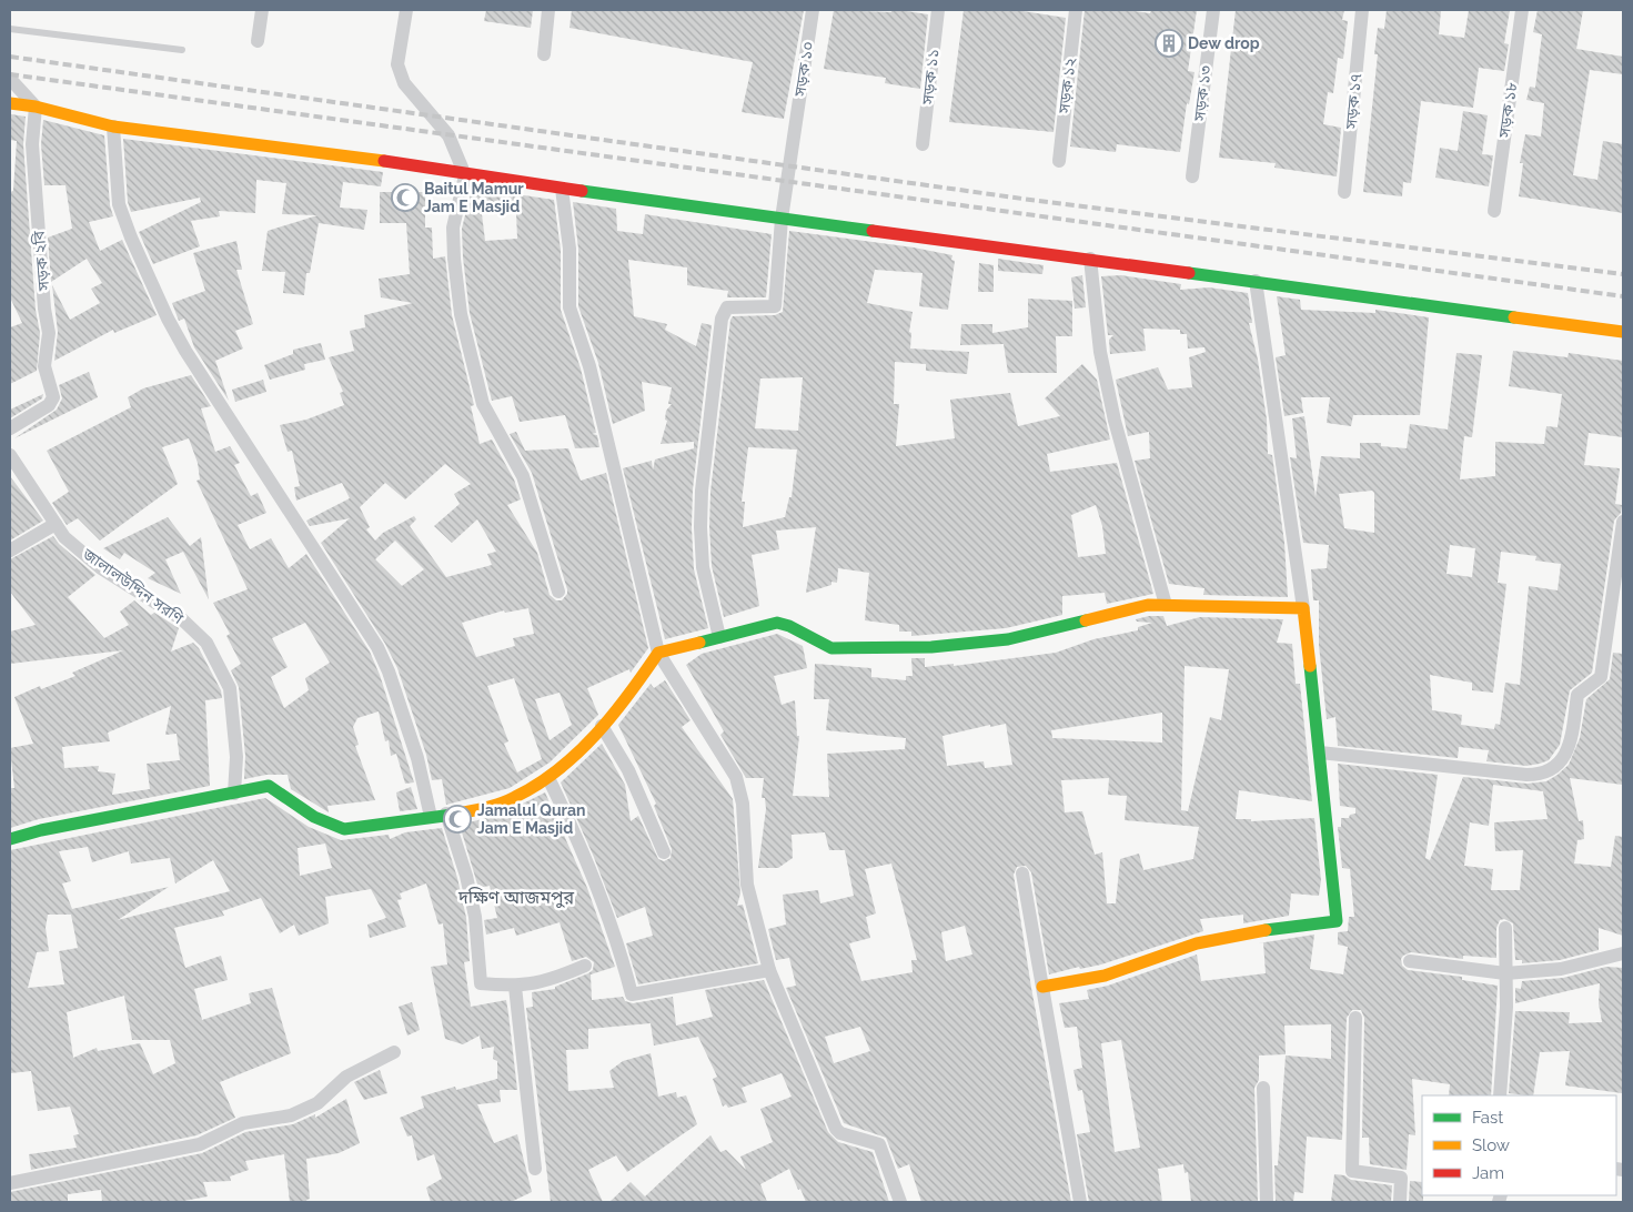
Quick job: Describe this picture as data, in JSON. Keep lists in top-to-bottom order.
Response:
{
  "streets": {
    "street": [
      "সড়ক ১০",
      "সড়ক ১১",
      "সড়ক ১২",
      "সড়ক ১৩",
      "সড়ক ১৭",
      "সড়ক ১৮",
      "সড়ক ২বি",
      "জালালউদ্দিন সরণি"
    ]
  },
  "districts": ["দক্ষিণ আজমপুর"],
  "places": {
    "building": ["Dew drop"],
    "mosque": ["Baitul Mamur Jam E Masjid", "Jamalul Quran Jam E Masjid"]
  },
  "legend": ["Fast", "Slow", "Jam"]
}
